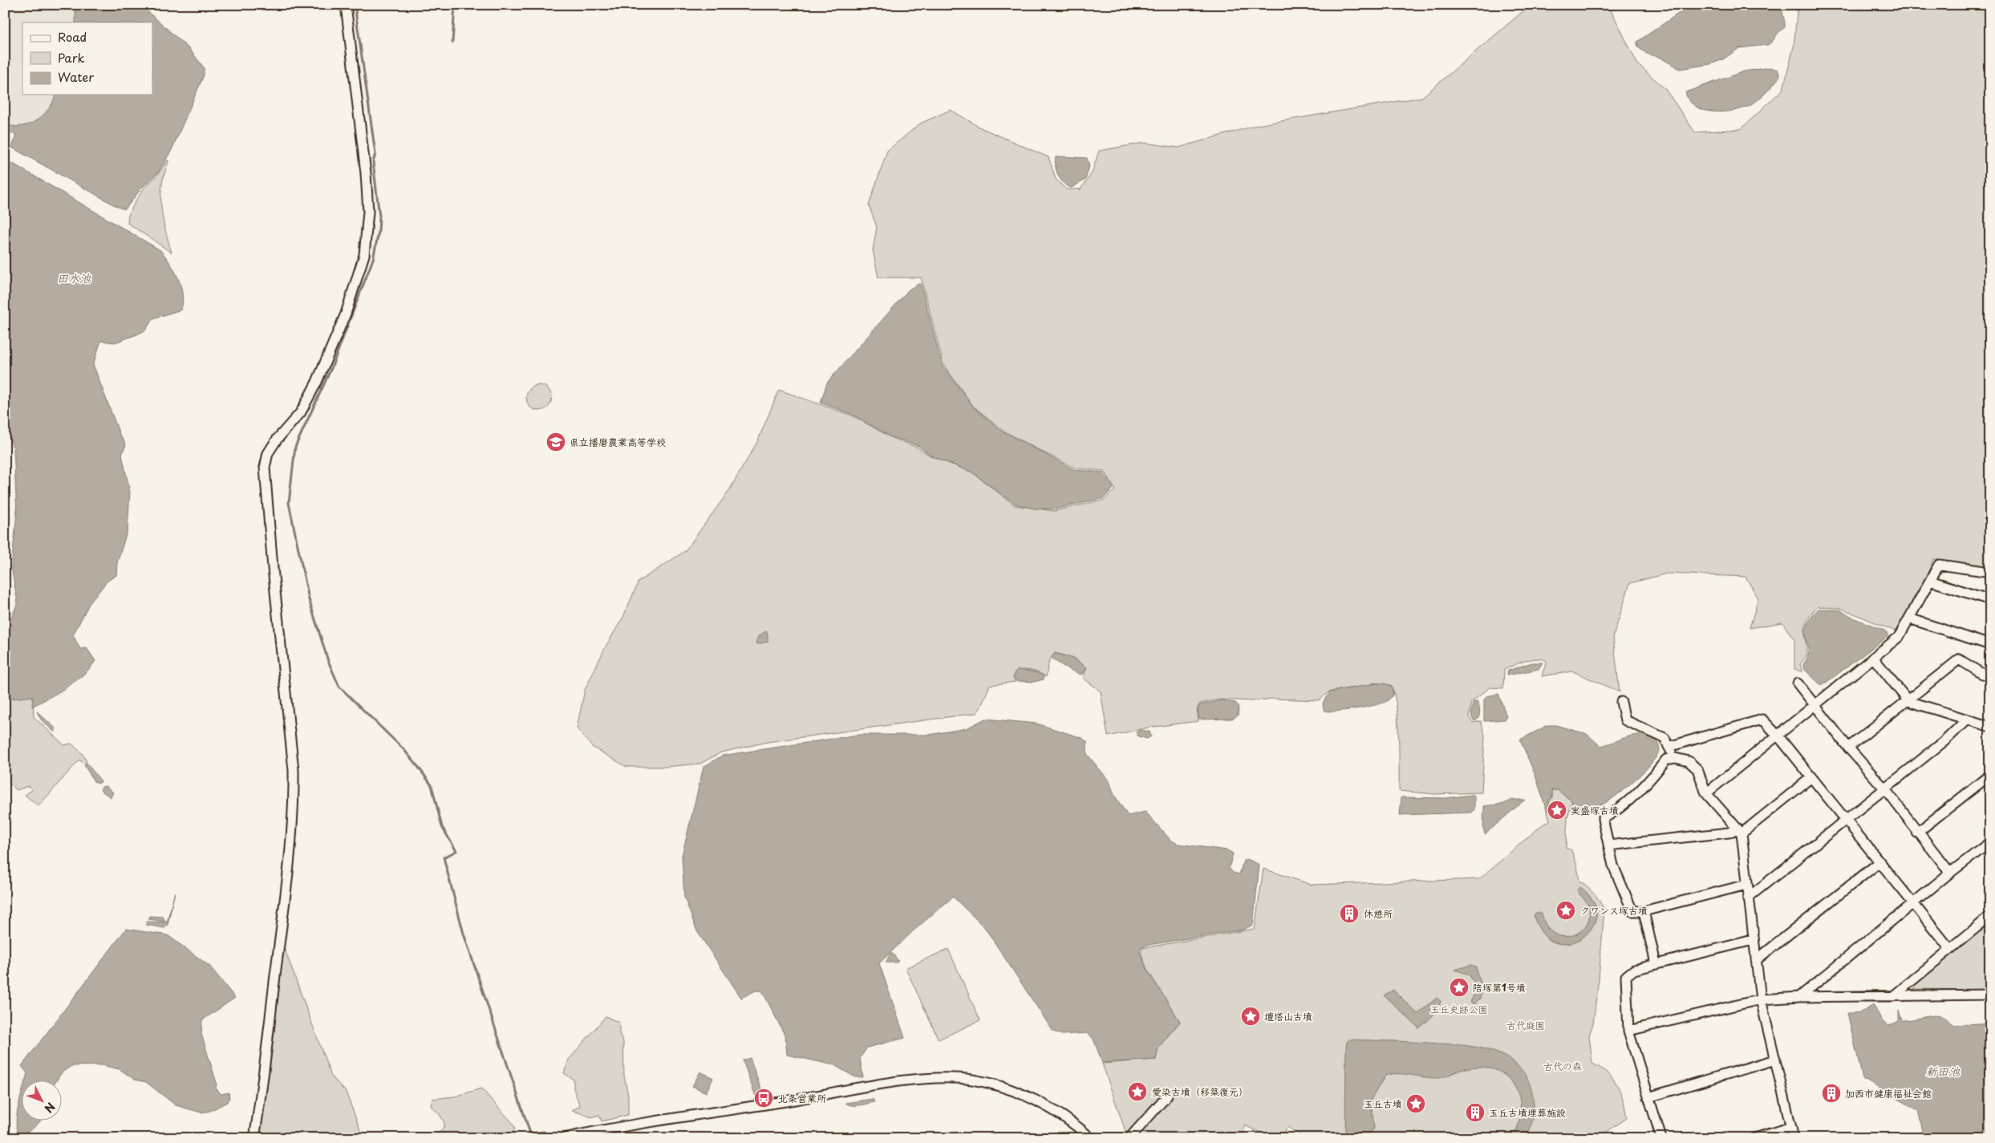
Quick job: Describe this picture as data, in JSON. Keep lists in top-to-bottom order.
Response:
{
  "water": ["田水池", "新田池"],
  "parks": ["玉丘史跡公園", "古代庭園", "古代の森"],
  "places": {
    "school or university": ["県立播磨農業高等学校"],
    "place": [
      "実盛塚古墳",
      "クワンス塚古墳",
      "陪塚第1号墳",
      "壇塔山古墳",
      "愛染古墳（移築復元）",
      "玉丘古墳"
    ],
    "building": ["休憩所", "加西市健康福祉会館", "玉丘古墳埋葬施設"],
    "bus stop": ["北条営業所"]
  },
  "legend": ["Road", "Park", "Water"],
  "north": "bottom right"
}
